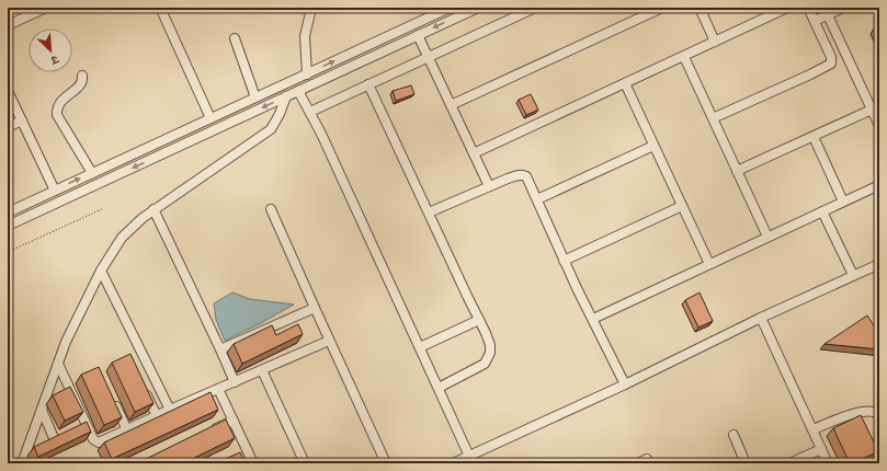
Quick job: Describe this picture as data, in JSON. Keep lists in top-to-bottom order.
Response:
{
  "north": "bottom right"
}
